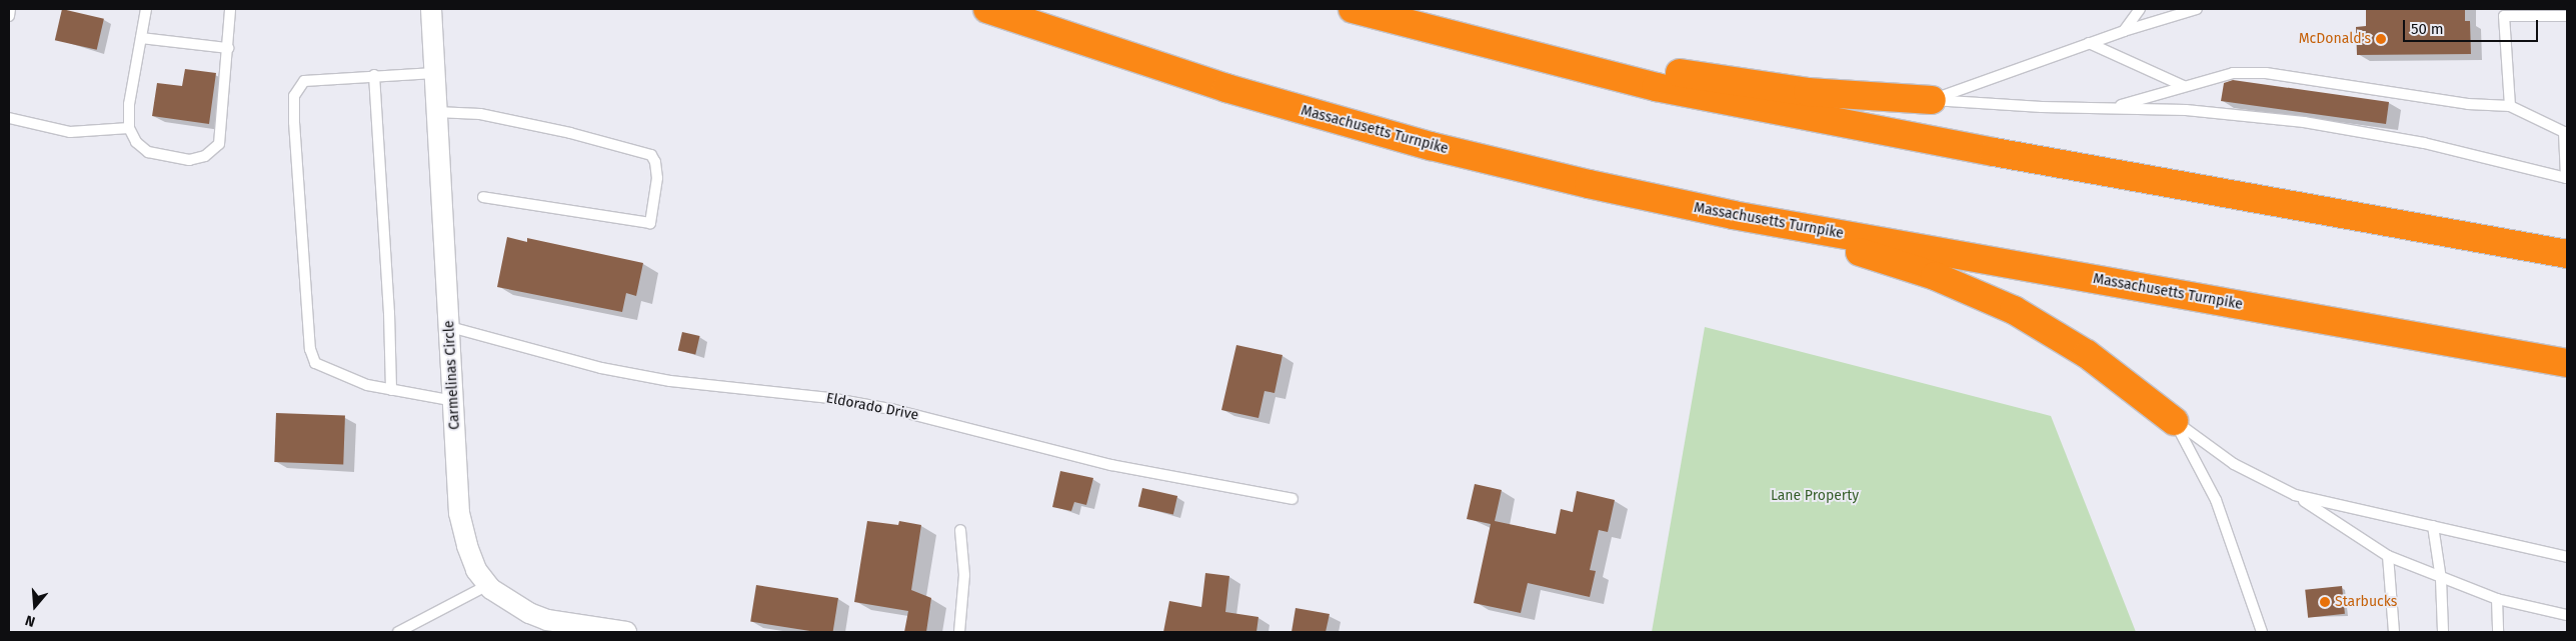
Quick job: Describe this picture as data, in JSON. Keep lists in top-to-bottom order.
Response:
{
  "streets": {
    "highway": ["Massachusetts Turnpike"],
    "street": ["Carmelinas Circle"],
    "lane": ["Eldorado Drive"]
  },
  "crossings": [
    ["Carmelinas Circle", "Eldorado Drive"]
  ],
  "parks": ["Lane Property"],
  "places": ["McDonald's", "Starbucks"],
  "scale_bar": "50 m",
  "north": "bottom"
}
